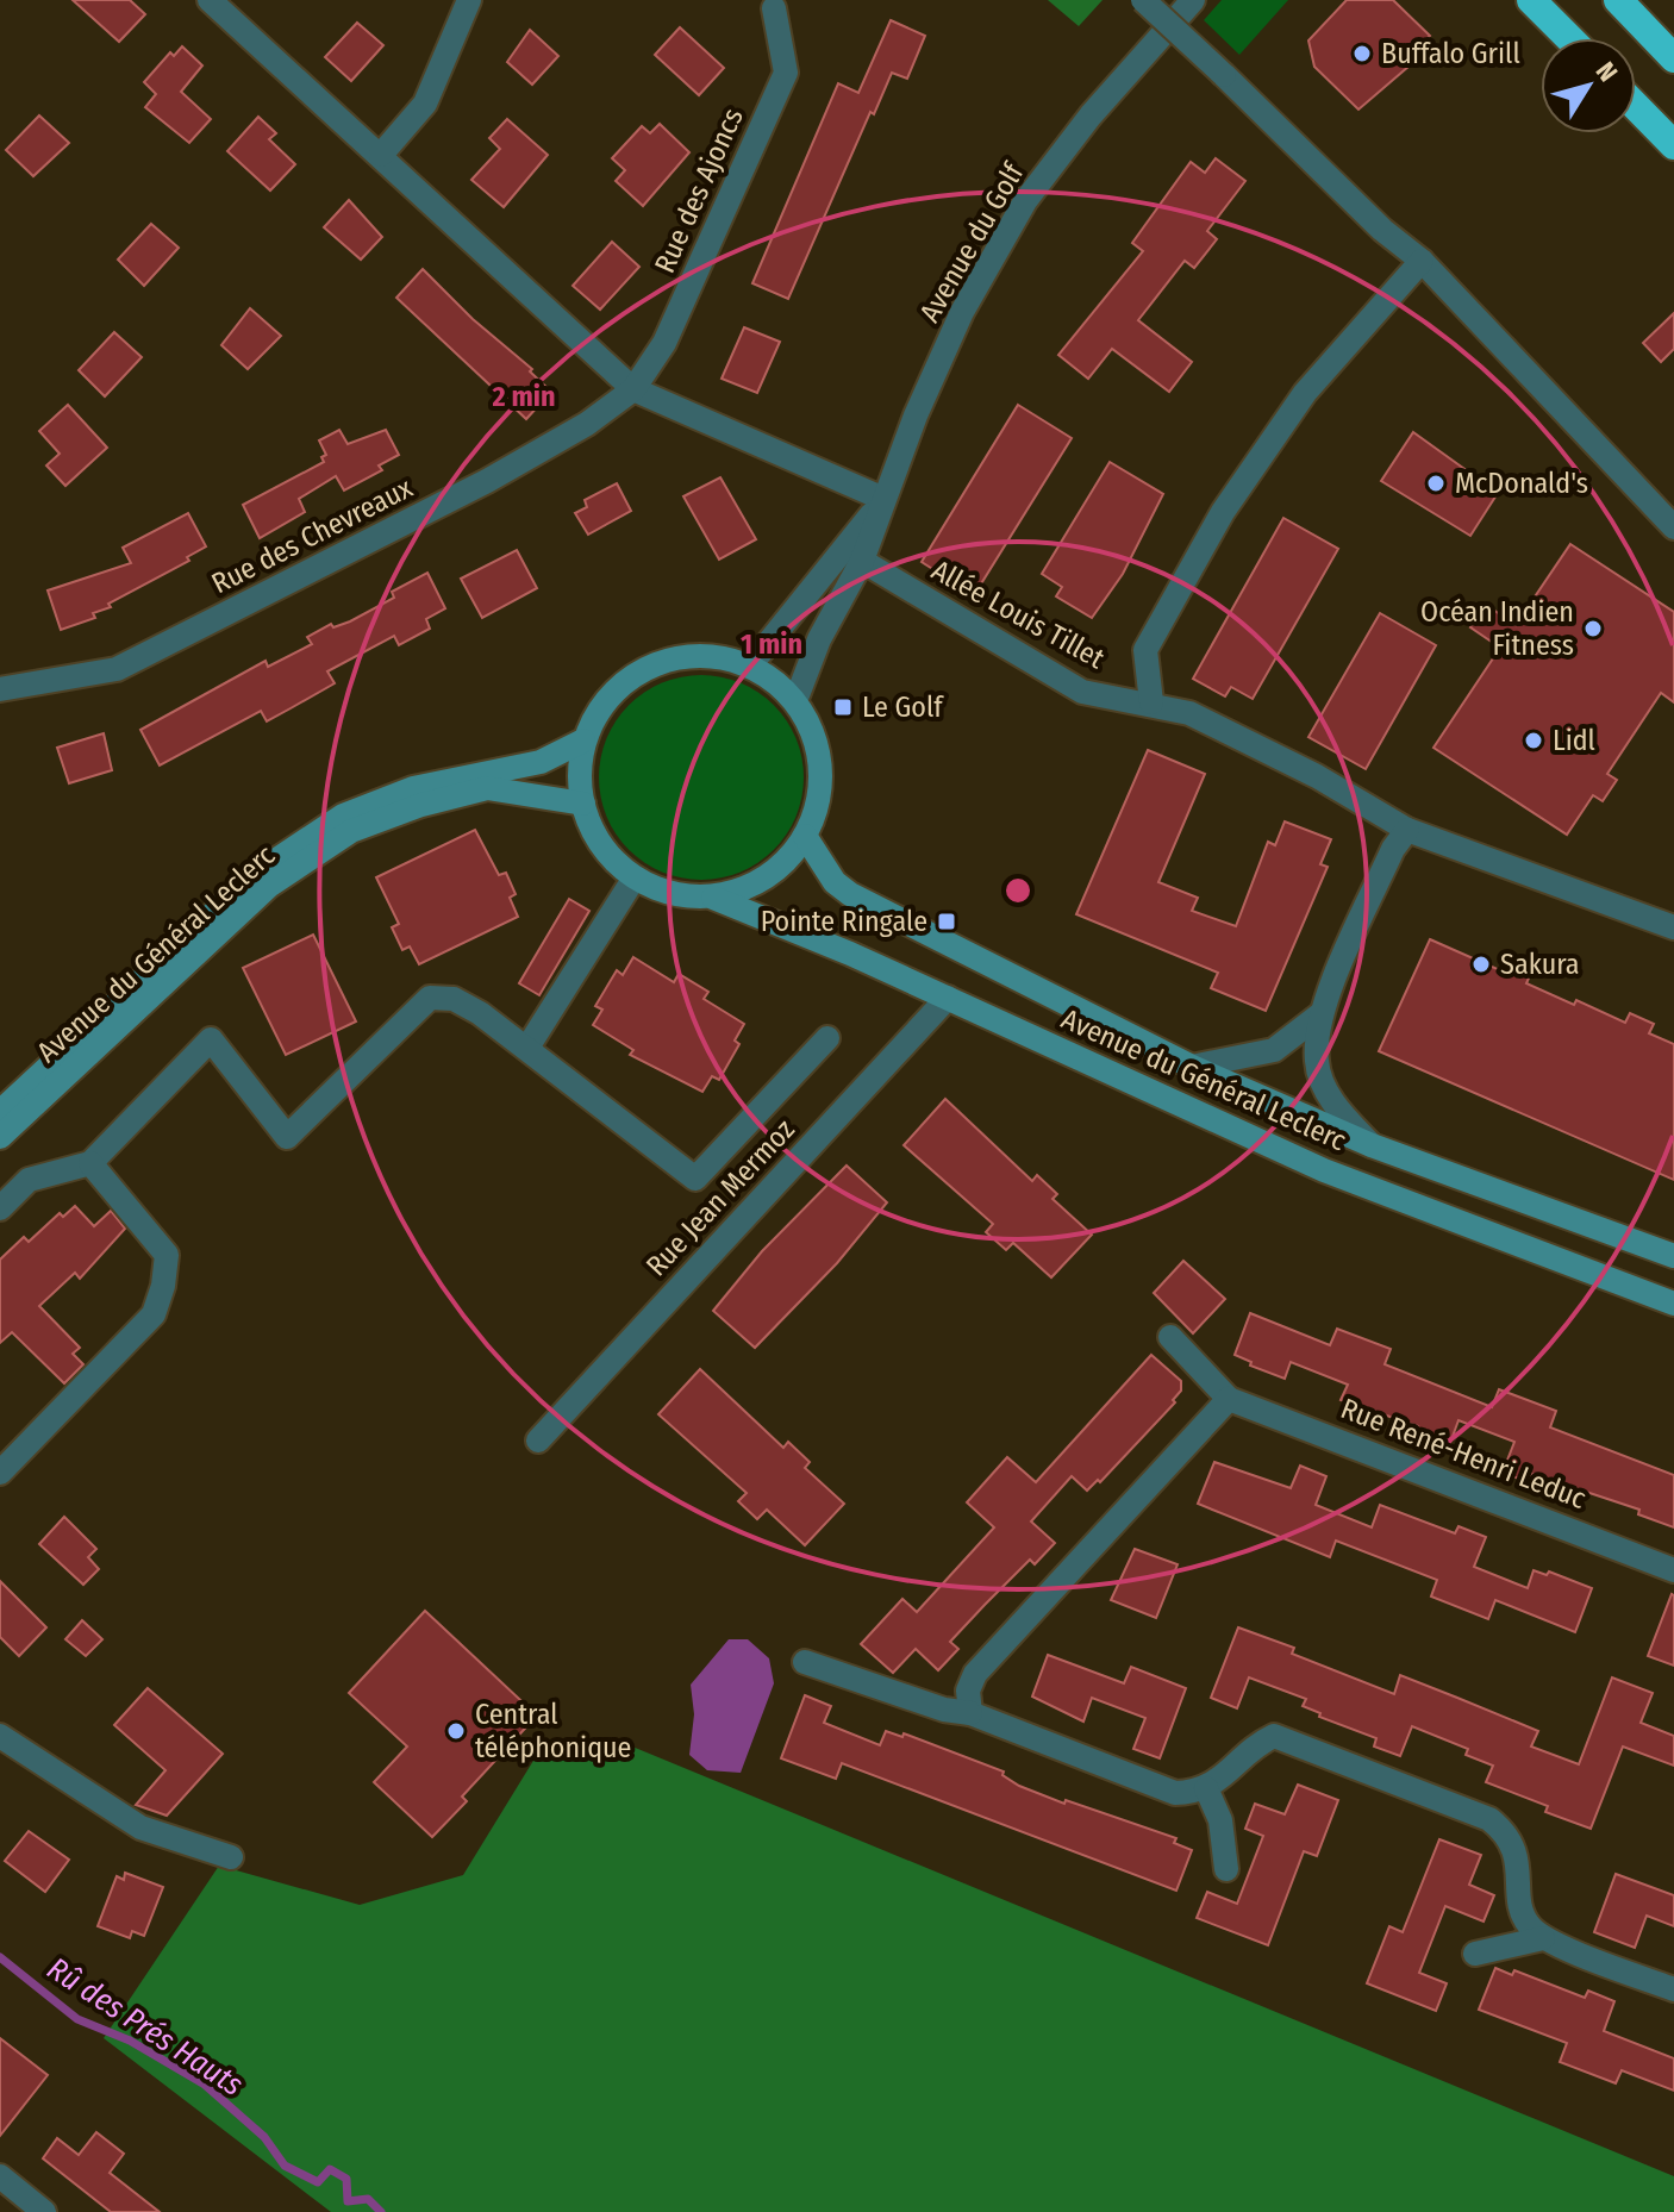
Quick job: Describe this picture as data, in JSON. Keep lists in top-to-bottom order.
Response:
{
  "streets": {
    "main road": ["Avenue du Général Leclerc"],
    "street": [
      "Rue des Ajoncs",
      "Avenue du Golf",
      "Rue des Chevreaux",
      "Allée Louis Tillet",
      "Rue Jean Mermoz",
      "Rue René-Henri Leduc"
    ]
  },
  "crossings": [
    ["Rue des Ajoncs", "Rue des Chevreaux"],
    ["Avenue du Général Leclerc", "Rue Jean Mermoz"]
  ],
  "water": ["Rû des Prés Hauts"],
  "places": {
    "other": [
      "Buffalo Grill",
      "McDonald's",
      "Océan Indien Fitness",
      "Lidl",
      "Sakura",
      "Central téléphonique"
    ],
    "transit": ["Le Golf", "Pointe Ringale"]
  },
  "north": "top right",
  "rings": ["2 min", "1 min"]
}
